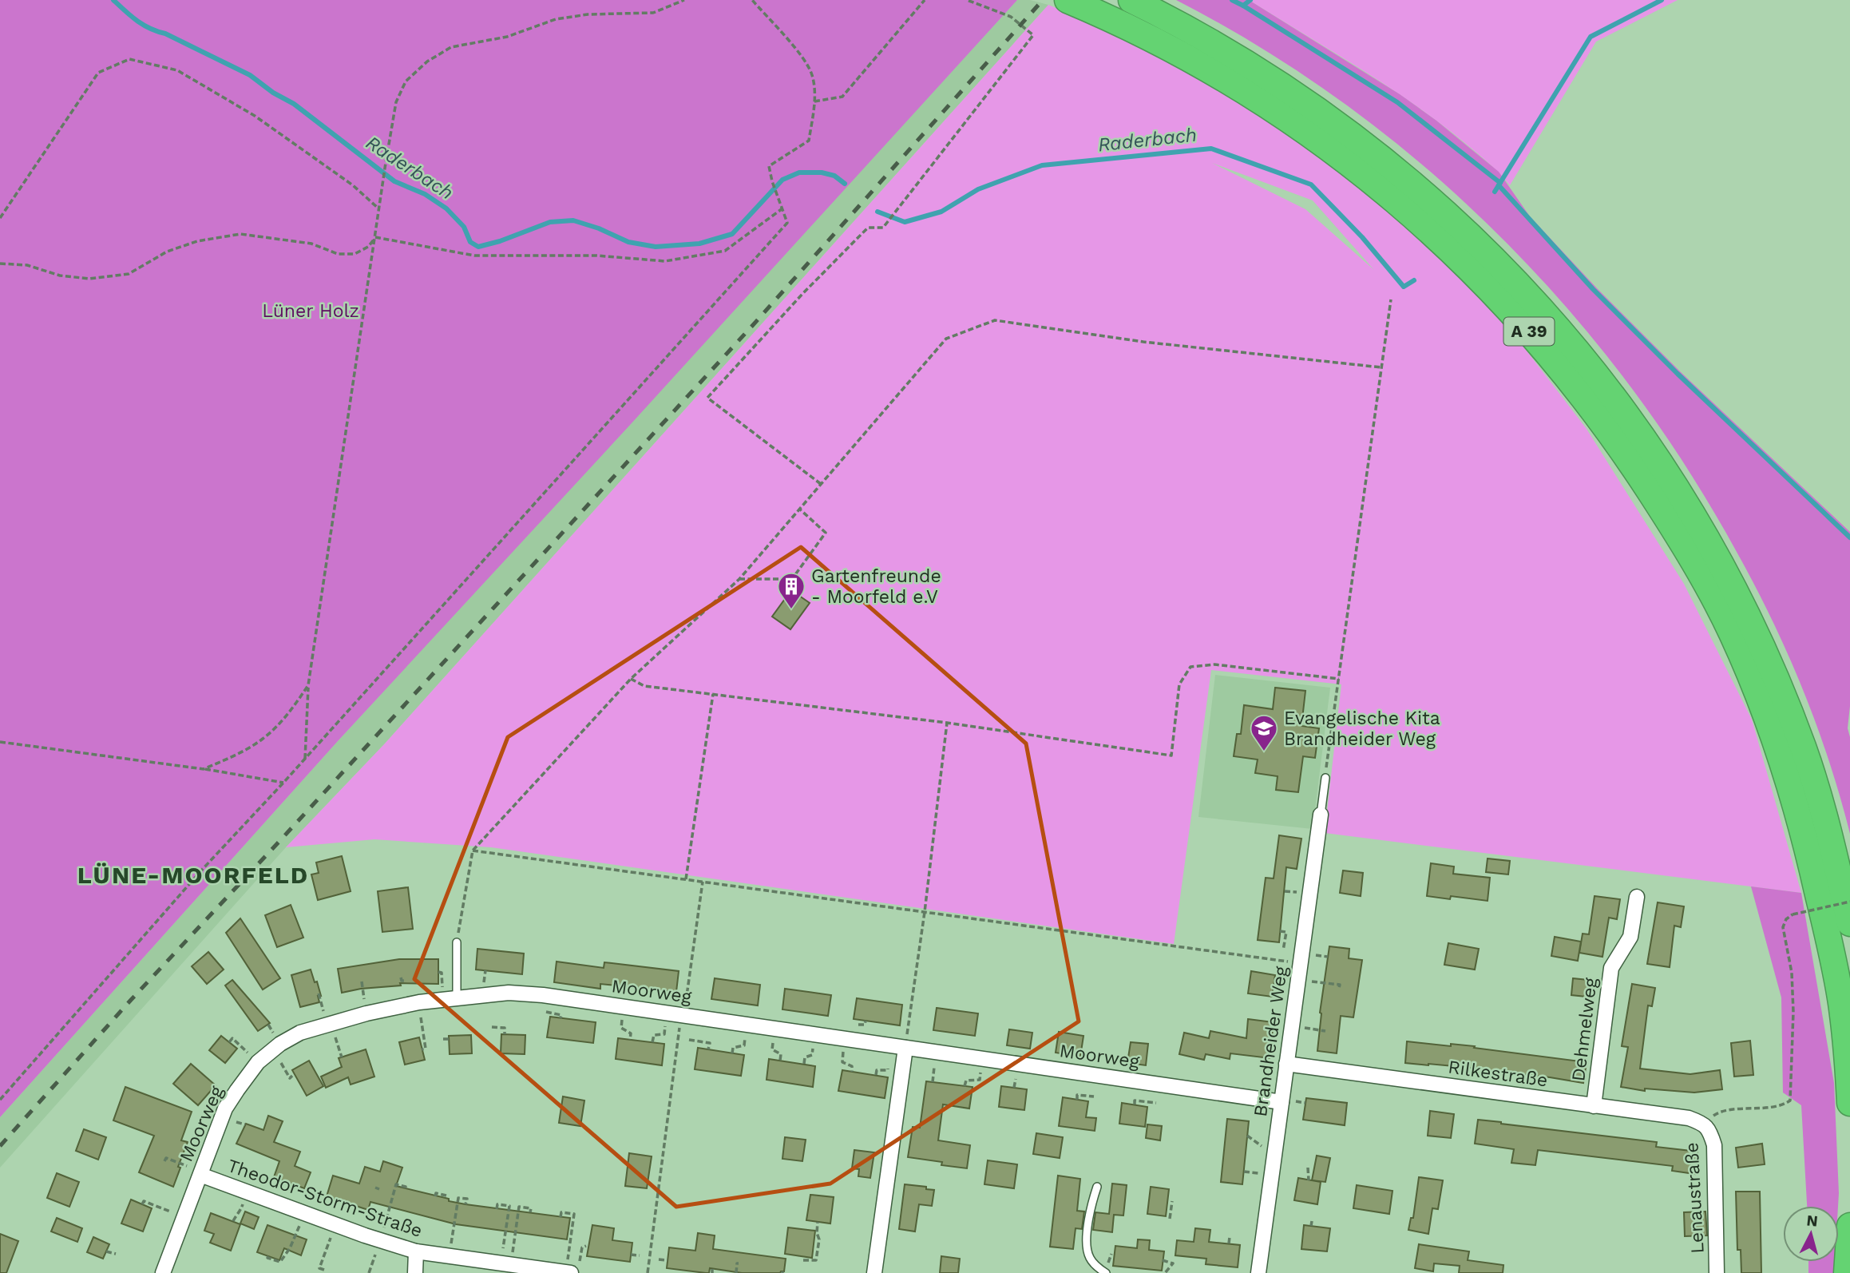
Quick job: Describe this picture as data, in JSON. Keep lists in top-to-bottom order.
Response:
{
  "streets": {
    "highway": ["A 39"],
    "street": [
      "Moorweg",
      "Dehmelweg",
      "Brandheider Weg",
      "Rilkestraße",
      "Theodor-Storm-Straße",
      "Lenaustraße"
    ]
  },
  "crossings": [
    ["Moorweg", "Brandheider Weg"],
    ["Moorweg", "Theodor-Storm-Straße"],
    ["Dehmelweg", "Rilkestraße"],
    ["Brandheider Weg", "Rilkestraße"],
    ["Rilkestraße", "Lenaustraße"]
  ],
  "districts": ["LÜNE-MOORFELD"],
  "water": ["Raderbach"],
  "parks": ["Lüner Holz"],
  "places": {
    "building": ["Gartenfreunde - Moorfeld e.V"],
    "school or university": ["Evangelische Kita Brandheider Weg"]
  },
  "north": "top"
}
